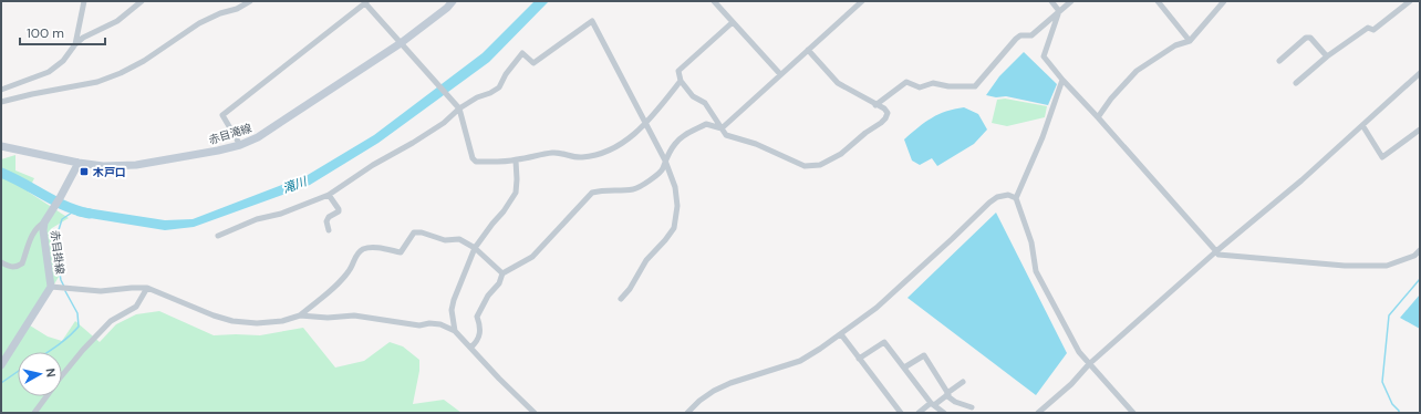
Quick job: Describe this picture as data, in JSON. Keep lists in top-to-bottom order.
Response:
{
  "streets": {
    "main road": ["赤目滝線", "赤目掛線"]
  },
  "crossings": [
    ["赤目滝線", "赤目掛線"]
  ],
  "water": ["滝川"],
  "places": {
    "transit": ["木戸口"]
  },
  "scale_bar": "100 m",
  "north": "right"
}
